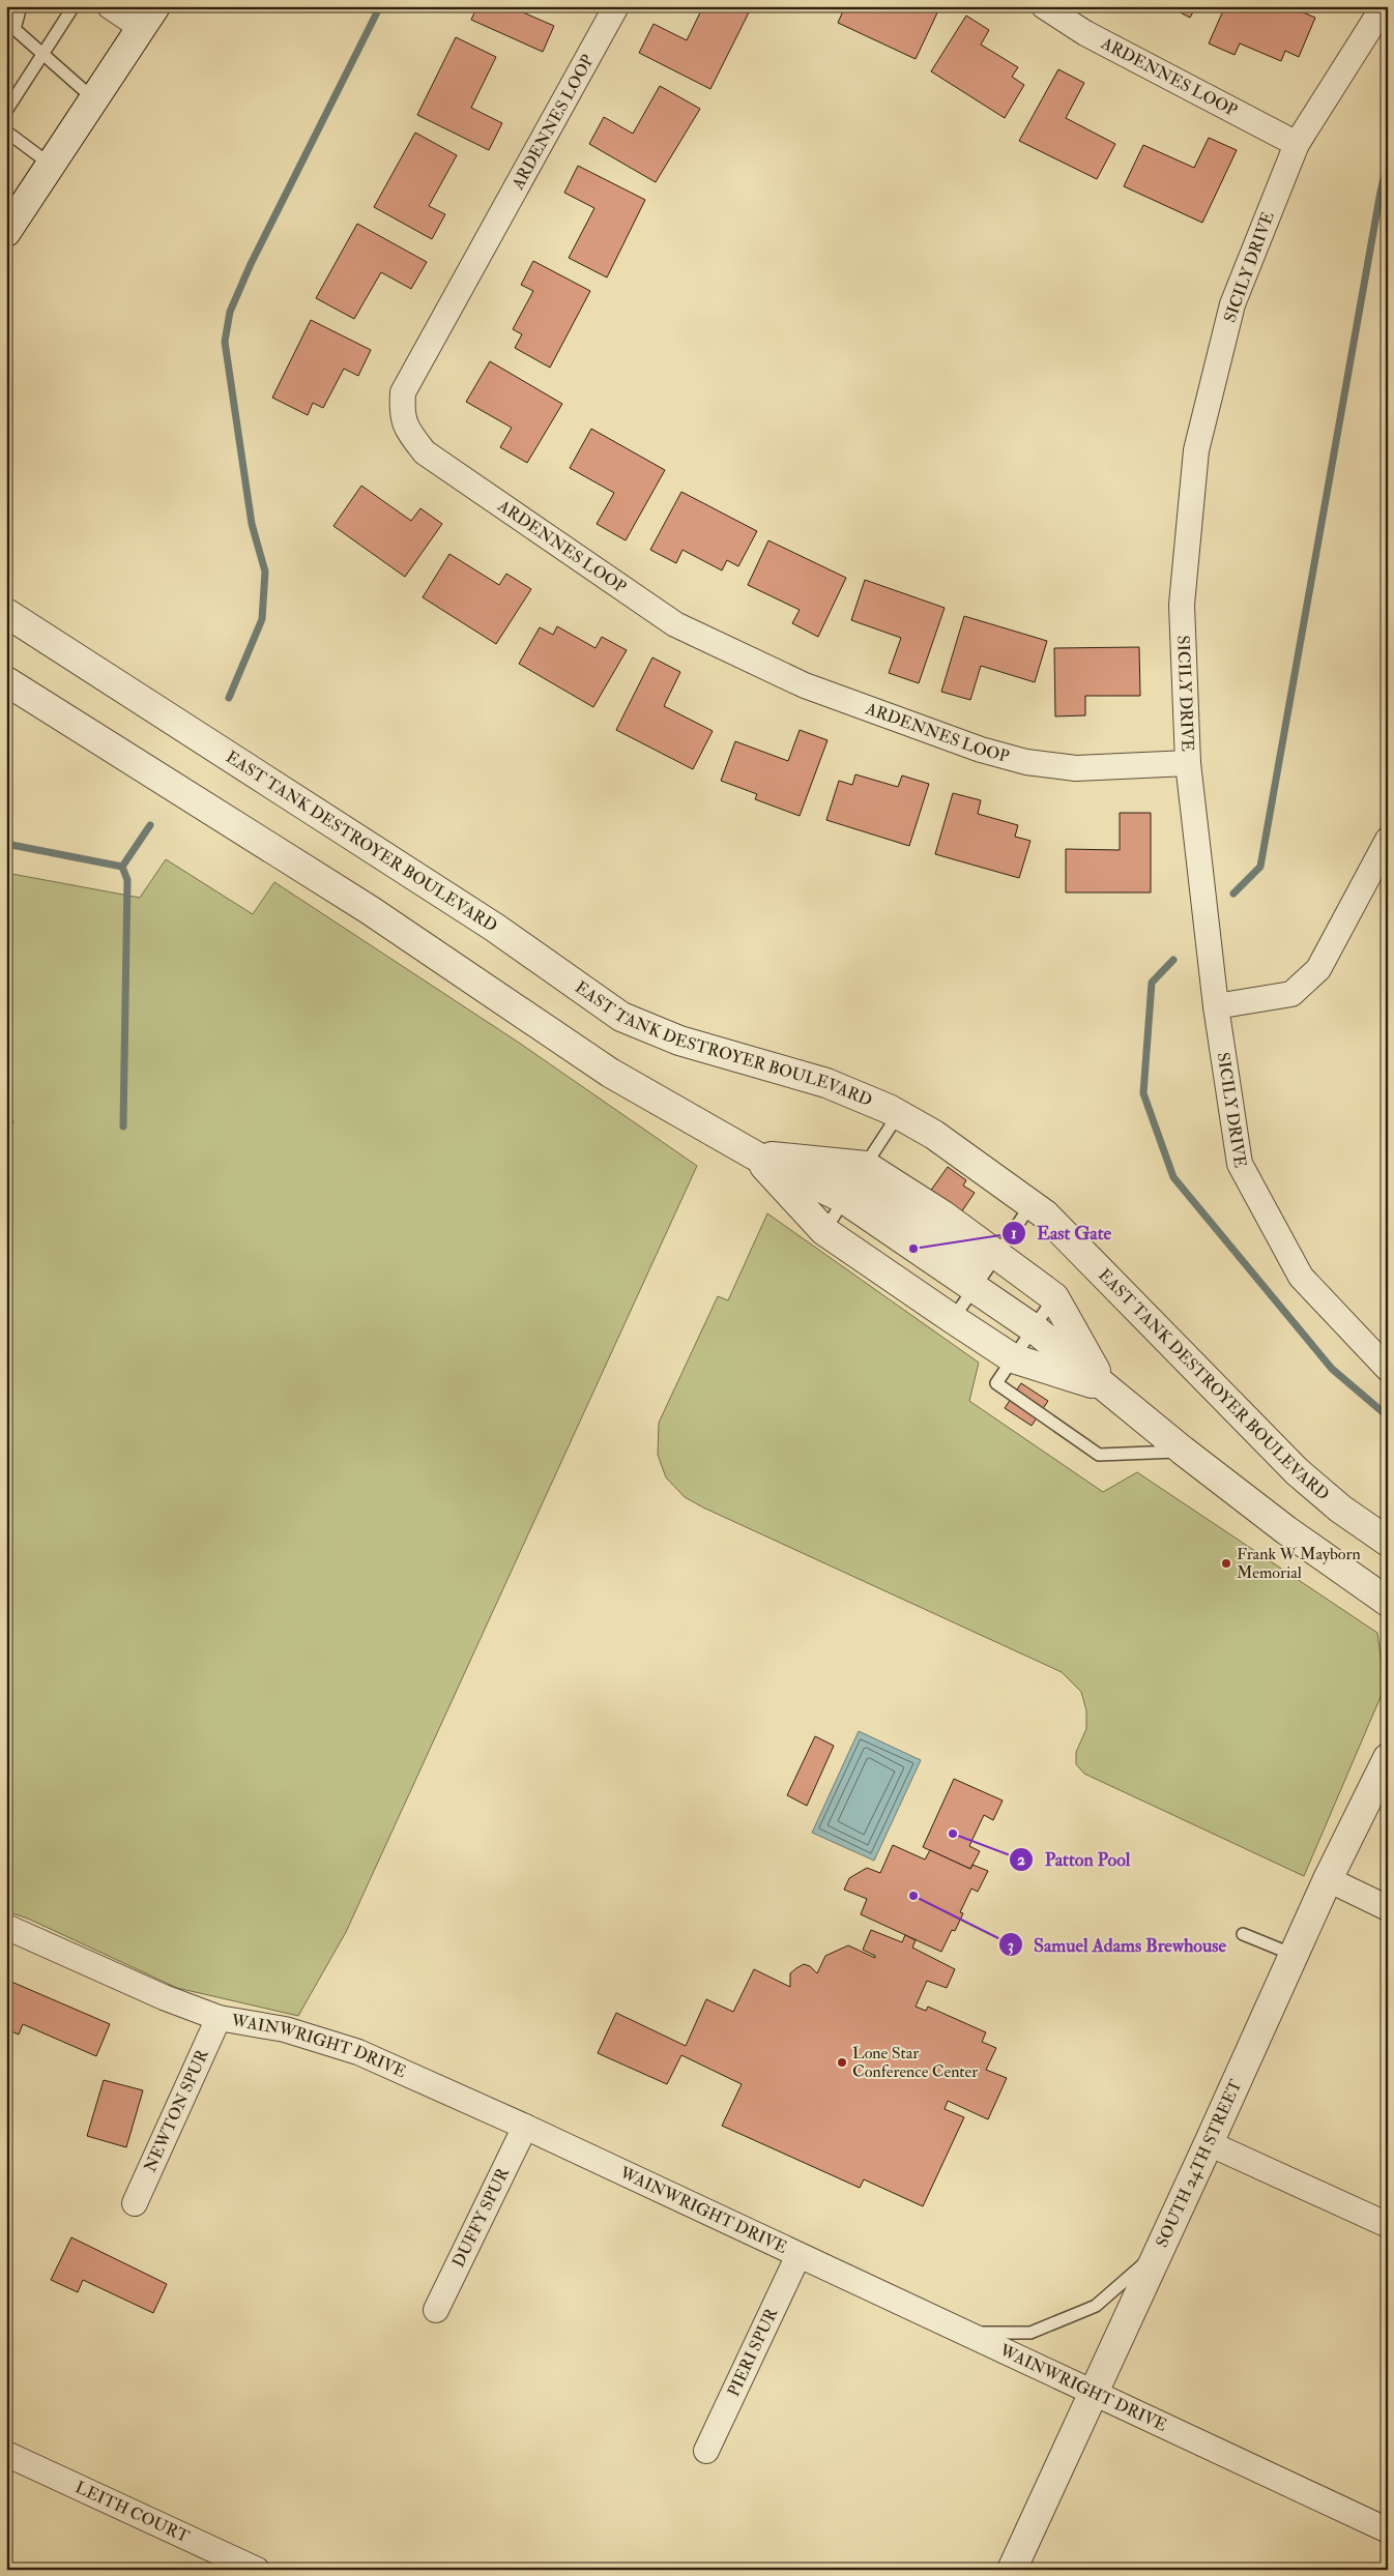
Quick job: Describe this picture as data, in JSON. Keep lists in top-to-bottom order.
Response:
{
  "streets": {
    "street": [
      "ARDENNES LOOP",
      "SICILY DRIVE",
      "EAST TANK DESTROYER BOULEVARD",
      "WAINWRIGHT DRIVE",
      "NEWTON SPUR",
      "SOUTH 24TH STREET",
      "DUFFY SPUR",
      "PIERI SPUR",
      "LEITH COURT"
    ]
  },
  "crossings": [
    ["ARDENNES LOOP", "SICILY DRIVE"],
    ["WAINWRIGHT DRIVE", "NEWTON SPUR"],
    ["WAINWRIGHT DRIVE", "SOUTH 24TH STREET"],
    ["WAINWRIGHT DRIVE", "DUFFY SPUR"],
    ["WAINWRIGHT DRIVE", "PIERI SPUR"]
  ],
  "places": [
    "East Gate",
    "Frank W Mayborn Memorial",
    "Patton Pool",
    "Samuel Adams Brewhouse",
    "Lone Star Conference Center"
  ]
}
